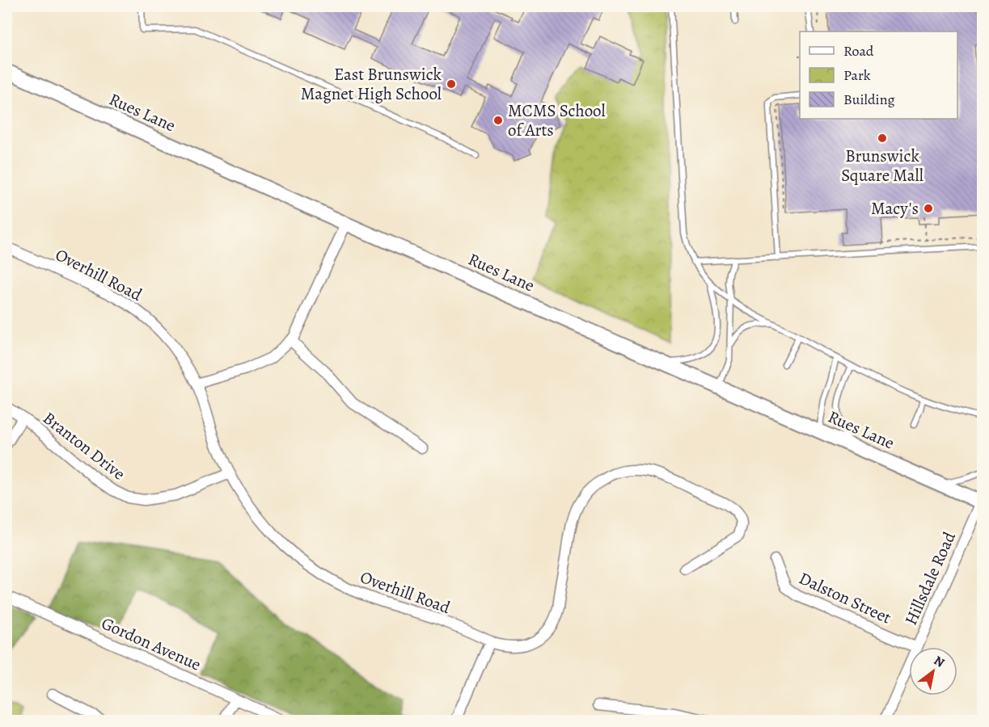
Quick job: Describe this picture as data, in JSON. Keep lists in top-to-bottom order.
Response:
{
  "streets": {
    "main road": ["Rues Lane"],
    "street": [
      "Overhill Road",
      "Branton Drive",
      "Hillsdale Road",
      "Dalston Street",
      "Gordon Avenue"
    ]
  },
  "crossings": [
    ["Rues Lane", "Hillsdale Road"],
    ["Overhill Road", "Branton Drive"]
  ],
  "places": [
    "East Brunswick Magnet High School",
    "MCMS School of Arts",
    "Brunswick Square Mall",
    "Macy's"
  ],
  "legend": ["Road", "Park", "Building"],
  "north": "top right"
}
